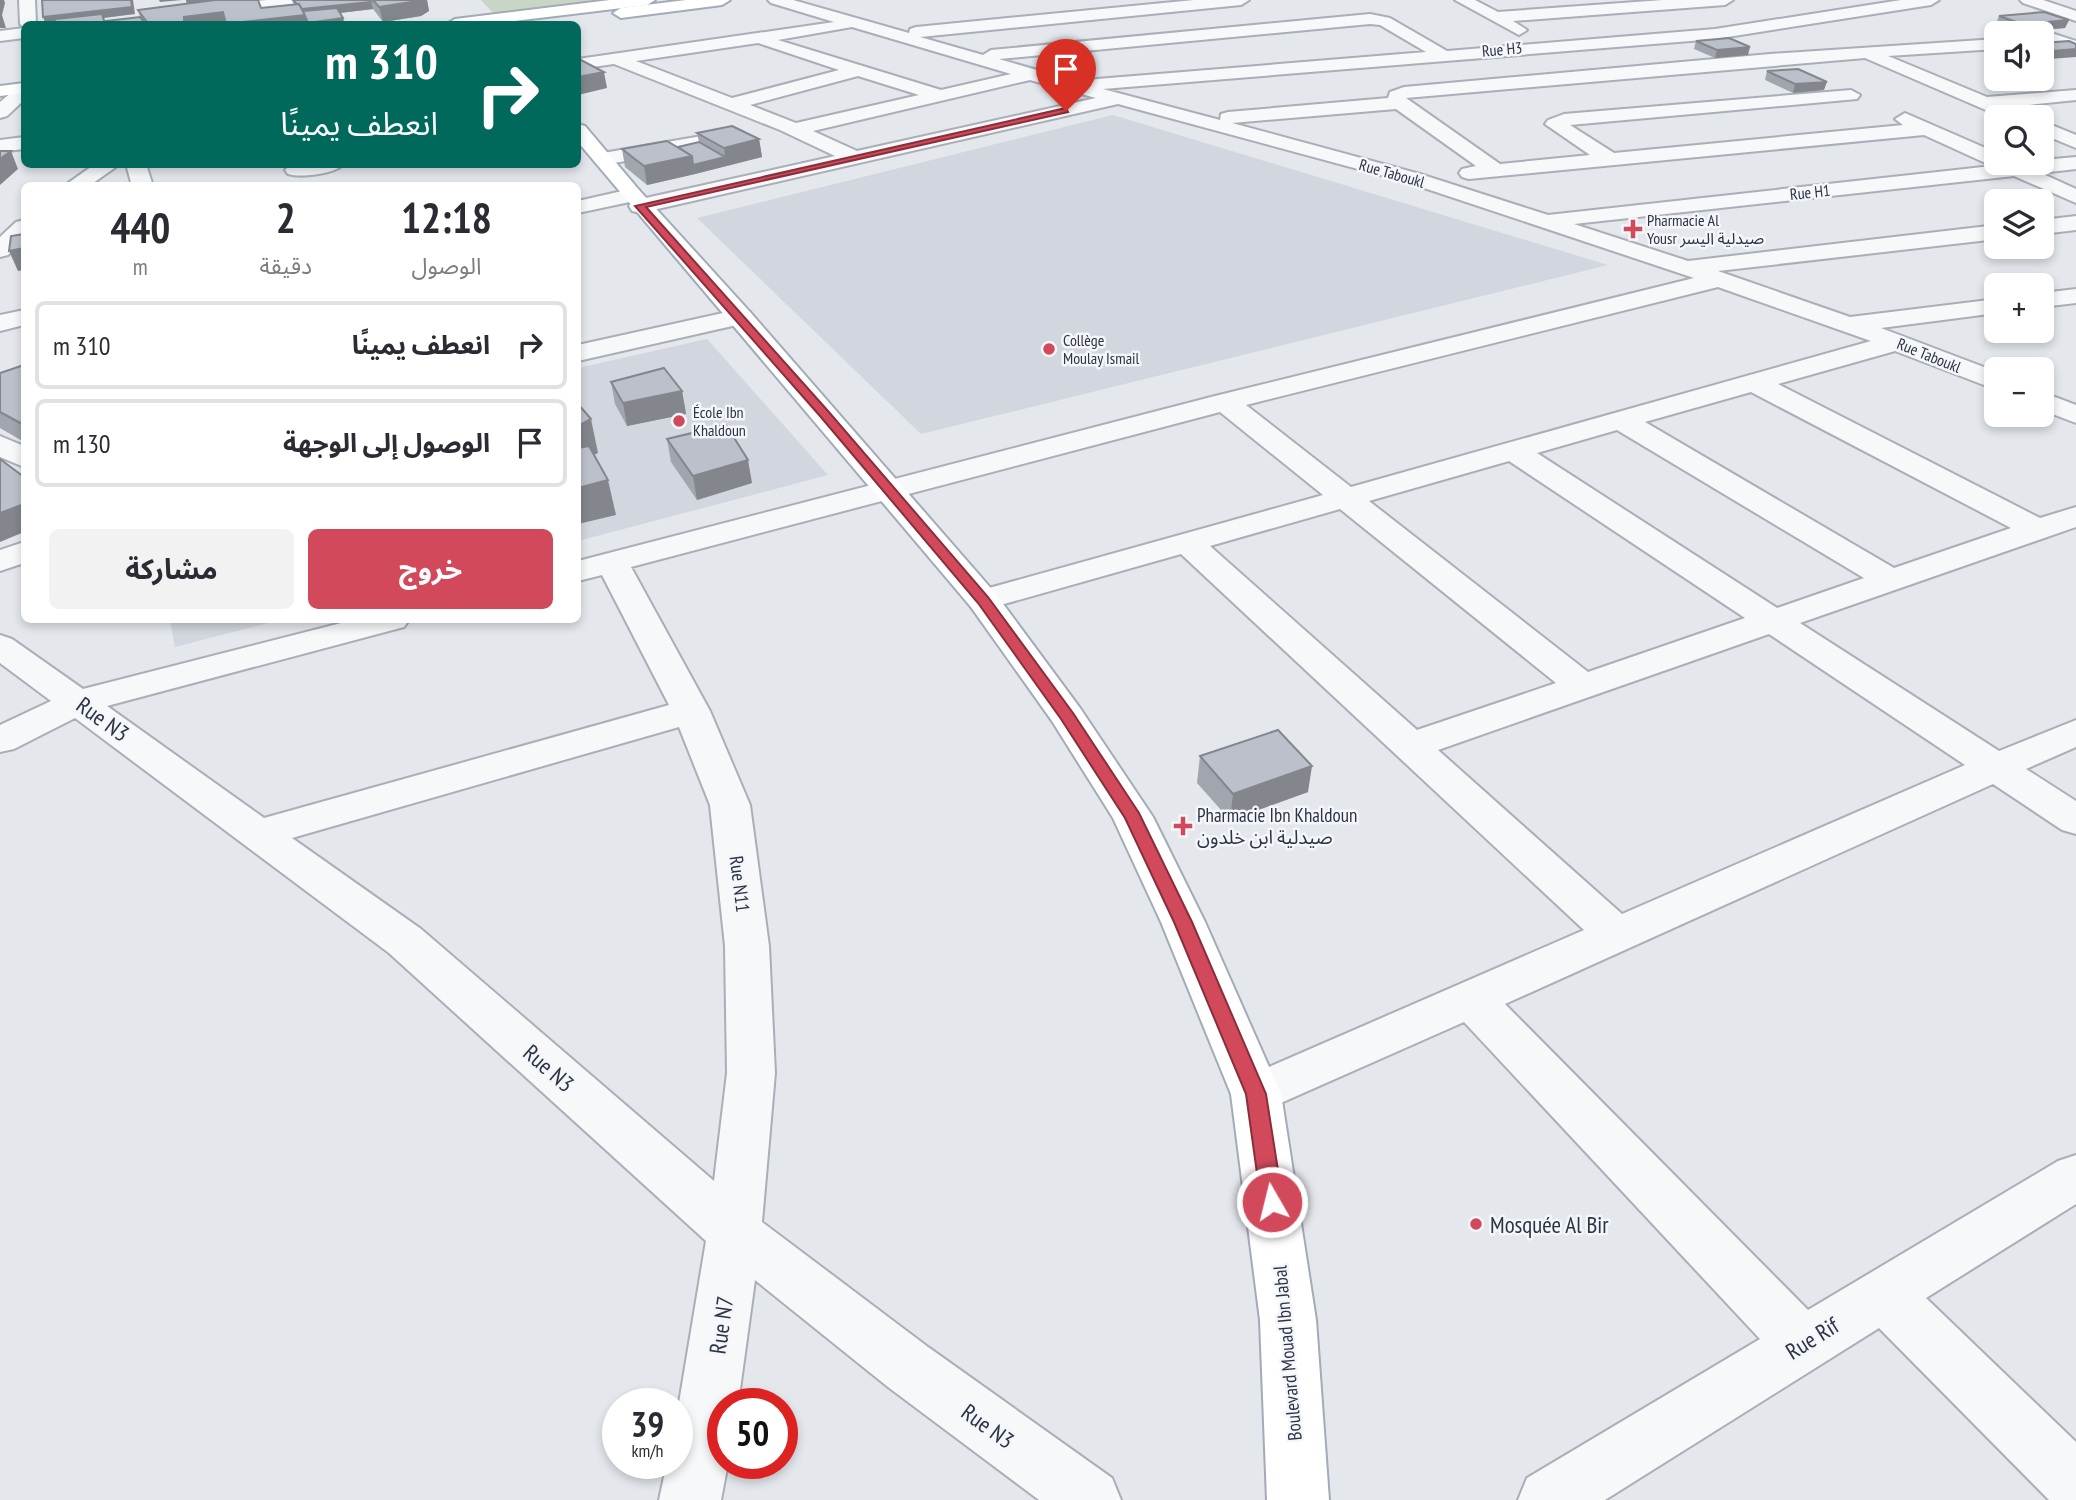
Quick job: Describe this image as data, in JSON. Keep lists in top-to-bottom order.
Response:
{
  "streets": {
    "main road": ["Boulevard Mouad Ibn Jabal"],
    "street": [
      "Rue H3",
      "Rue Taboukl",
      "Rue H1",
      "Rue N3",
      "Rue N11",
      "Rue N7",
      "Rue Rif"
    ]
  },
  "crossings": [
    ["Rue H3", "Rue Taboukl"],
    ["Rue Taboukl", "Rue H1"],
    ["Rue N3", "Rue N11"],
    ["Rue N3", "Rue N7"],
    ["Rue N11", "Rue N7"]
  ],
  "places": {
    "health": ["Pharmacie Al Yousr صيدلية اليسر", "Pharmacie Ibn Khaldoun صيدلية ابن خلدون"],
    "other": ["Collège Moulay Ismail", "École Ibn Khaldoun", "Mosquée Al Bir"]
  },
  "page": {
    "map_buttons": ["+", "−"],
    "turn": ["310 m", "انعطف يمينًا"],
    "eta": [
      "12:18",
      "الوصول",
      "2",
      "دقيقة",
      "440",
      "m"
    ],
    "list": [
      {
        "name": "انعطف يمينًا",
        "value": "310 m"
      },
      {
        "name": "الوصول إلى الوجهة",
        "value": "130 m"
      }
    ],
    "buttons": ["خروج", "مشاركة"],
    "speed": "39 km/h",
    "limit": "50"
  }
}
